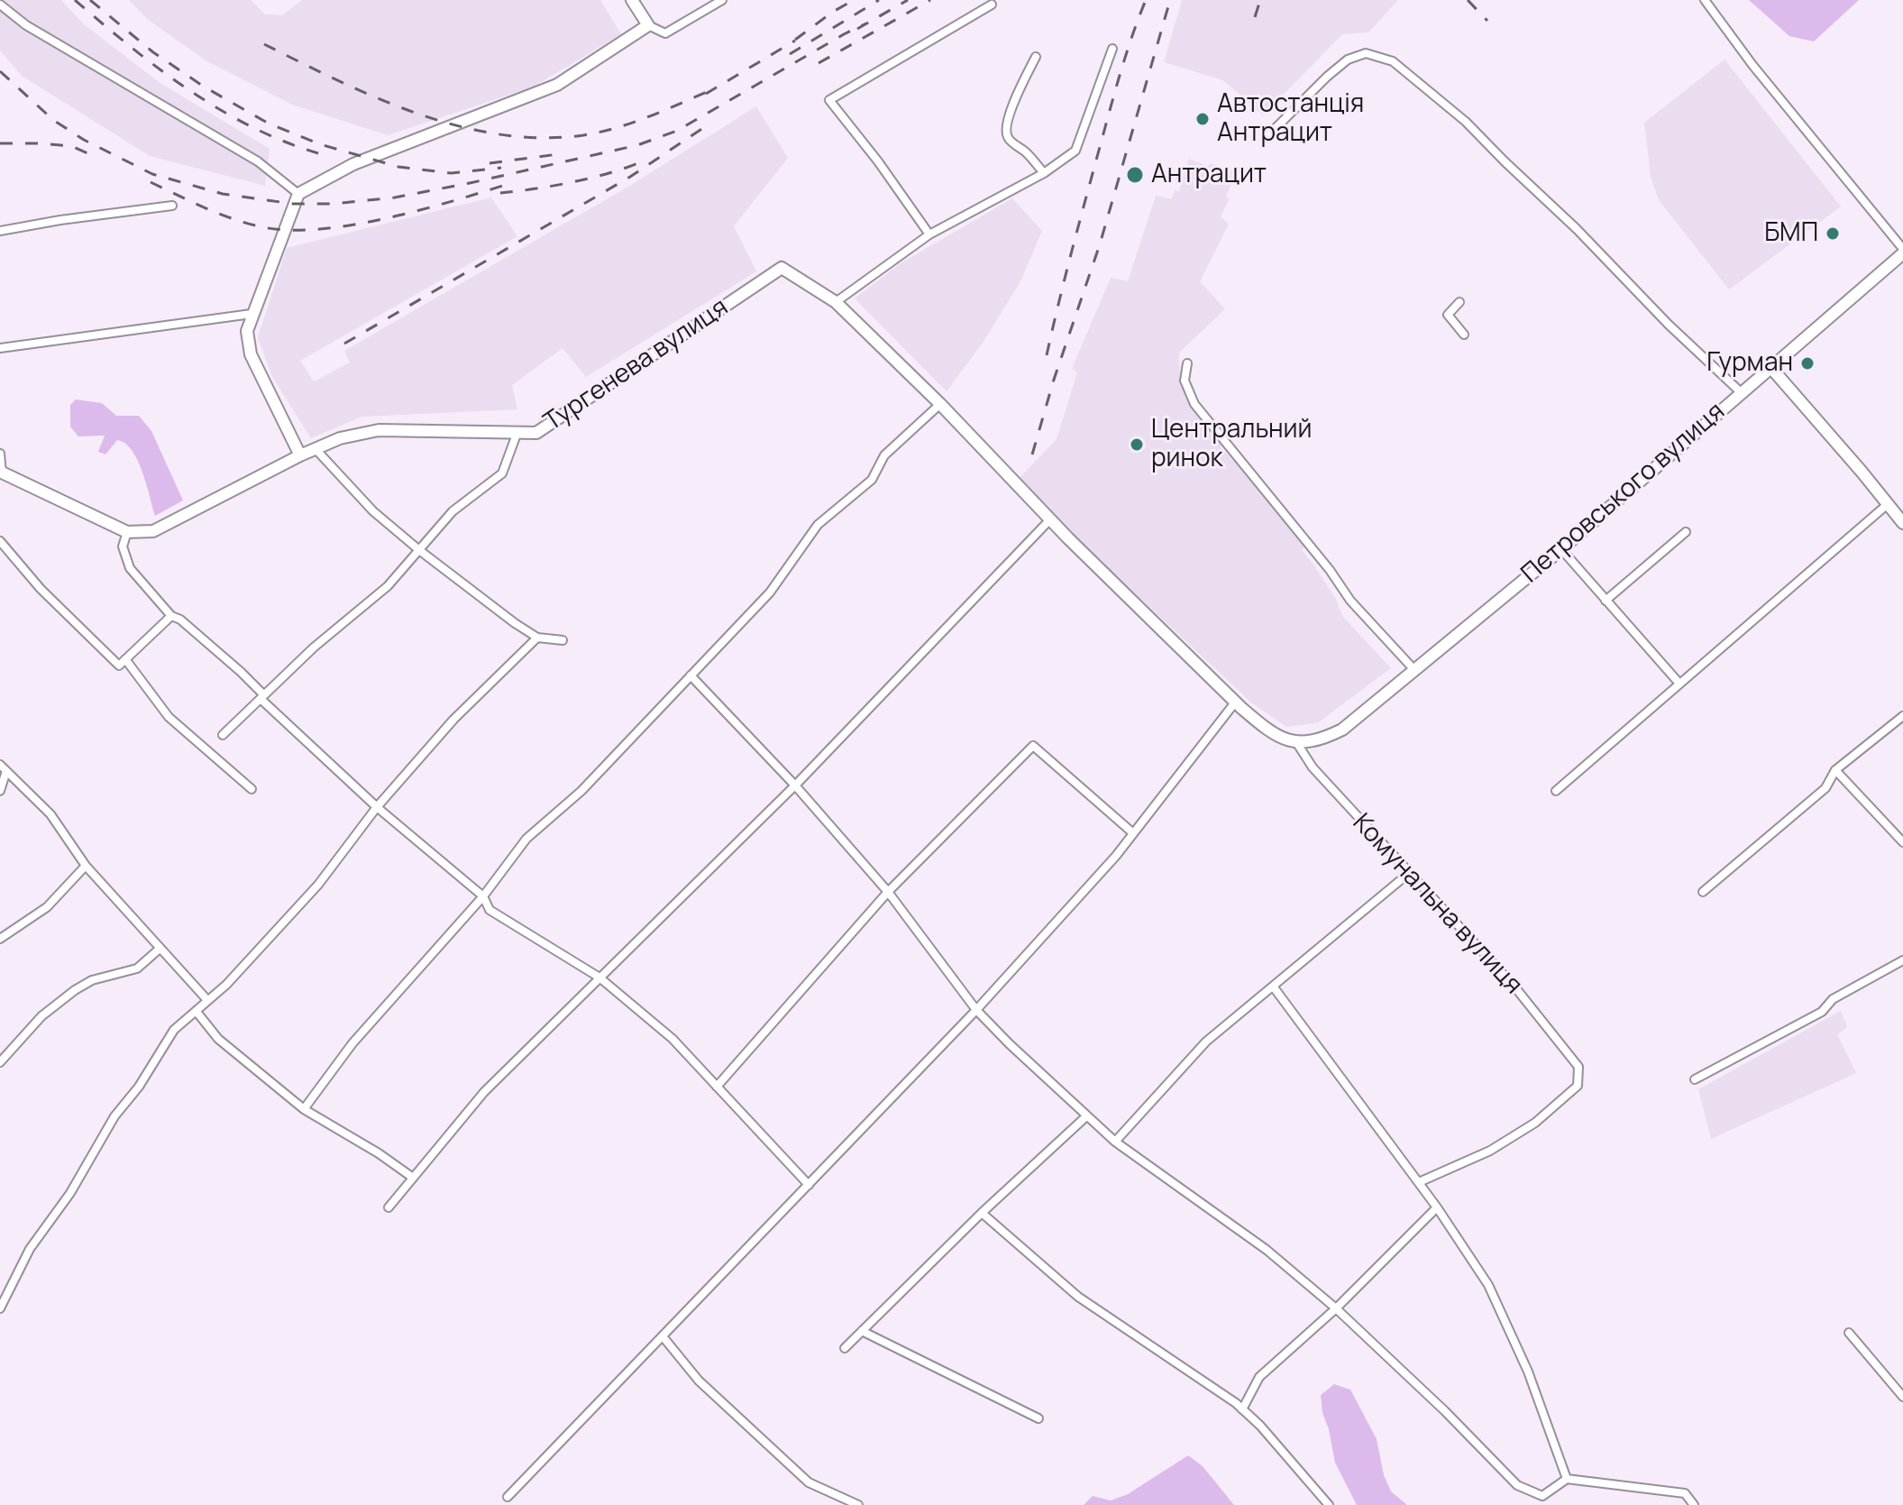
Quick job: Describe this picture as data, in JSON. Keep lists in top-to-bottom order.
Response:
{
  "streets": {
    "street": ["Тургенева вулиця", "Петровського вулиця", "Комунальна вулиця"]
  },
  "crossings": [
    ["Петровського вулиця", "Комунальна вулиця"]
  ],
  "places": [
    "Автостанція Антрацит",
    "Антрацит",
    "БМП",
    "Гурман",
    "Центральний ринок"
  ]
}
